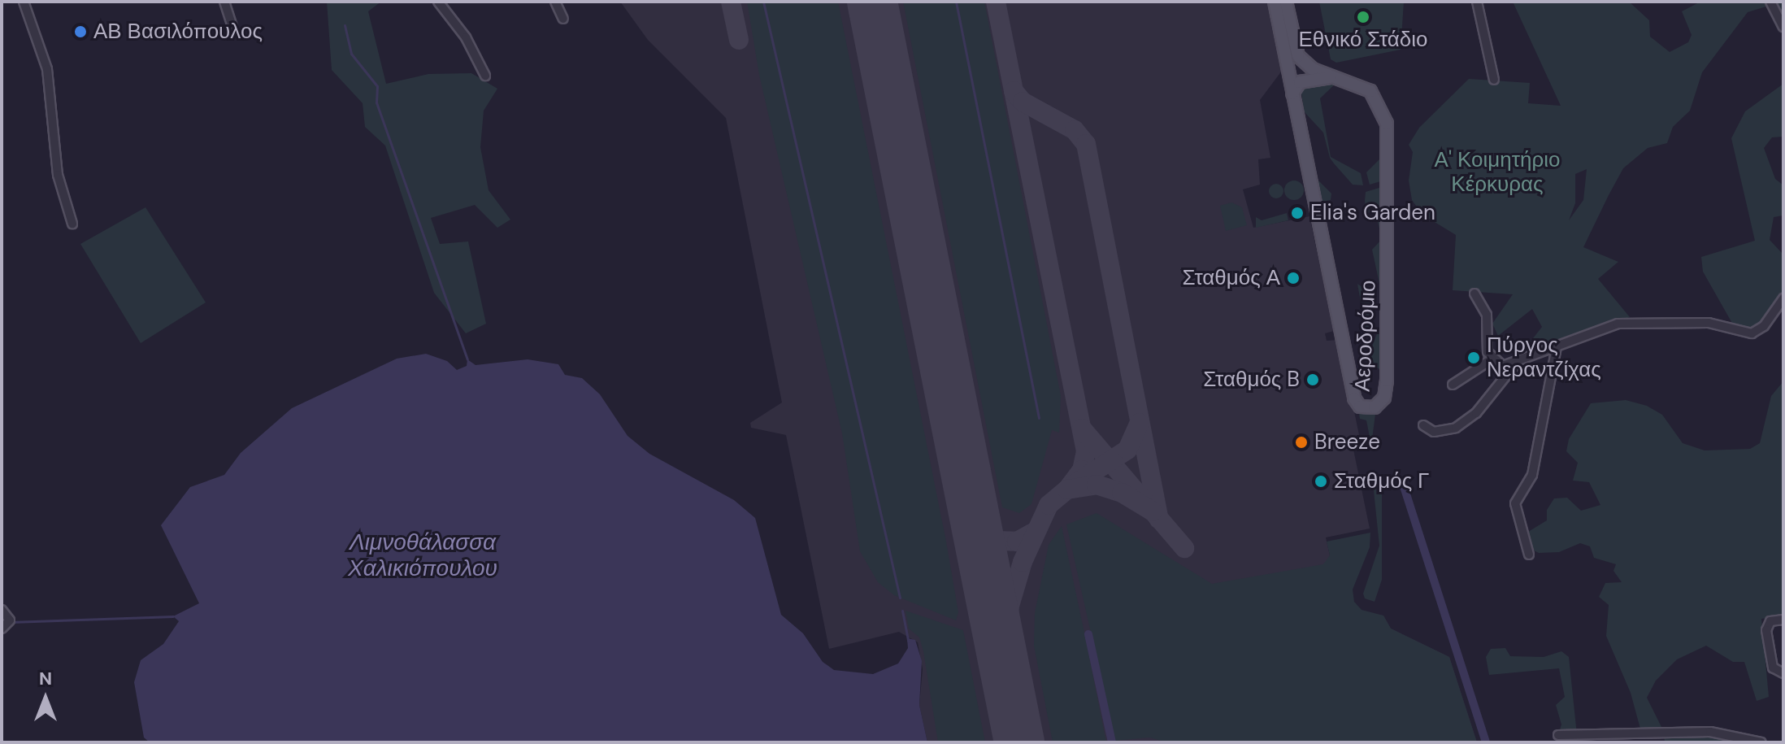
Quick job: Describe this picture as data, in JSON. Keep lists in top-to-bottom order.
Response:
{
  "streets": {
    "main road": ["Αεροδρόμιο"]
  },
  "water": ["Λιμνοθάλασσα Χαλικιόπουλου"],
  "parks": ["Α' Κοιμητήριο Κέρκυρας"],
  "places": [
    "Εθνικό Στάδιο",
    "ΑΒ Βασιλόπουλος",
    "Elia's Garden",
    "Σταθμός Α",
    "Πύργος Νεραντζίχας",
    "Σταθμός B",
    "Breeze",
    "Σταθμός Γ"
  ],
  "north": "top"
}
